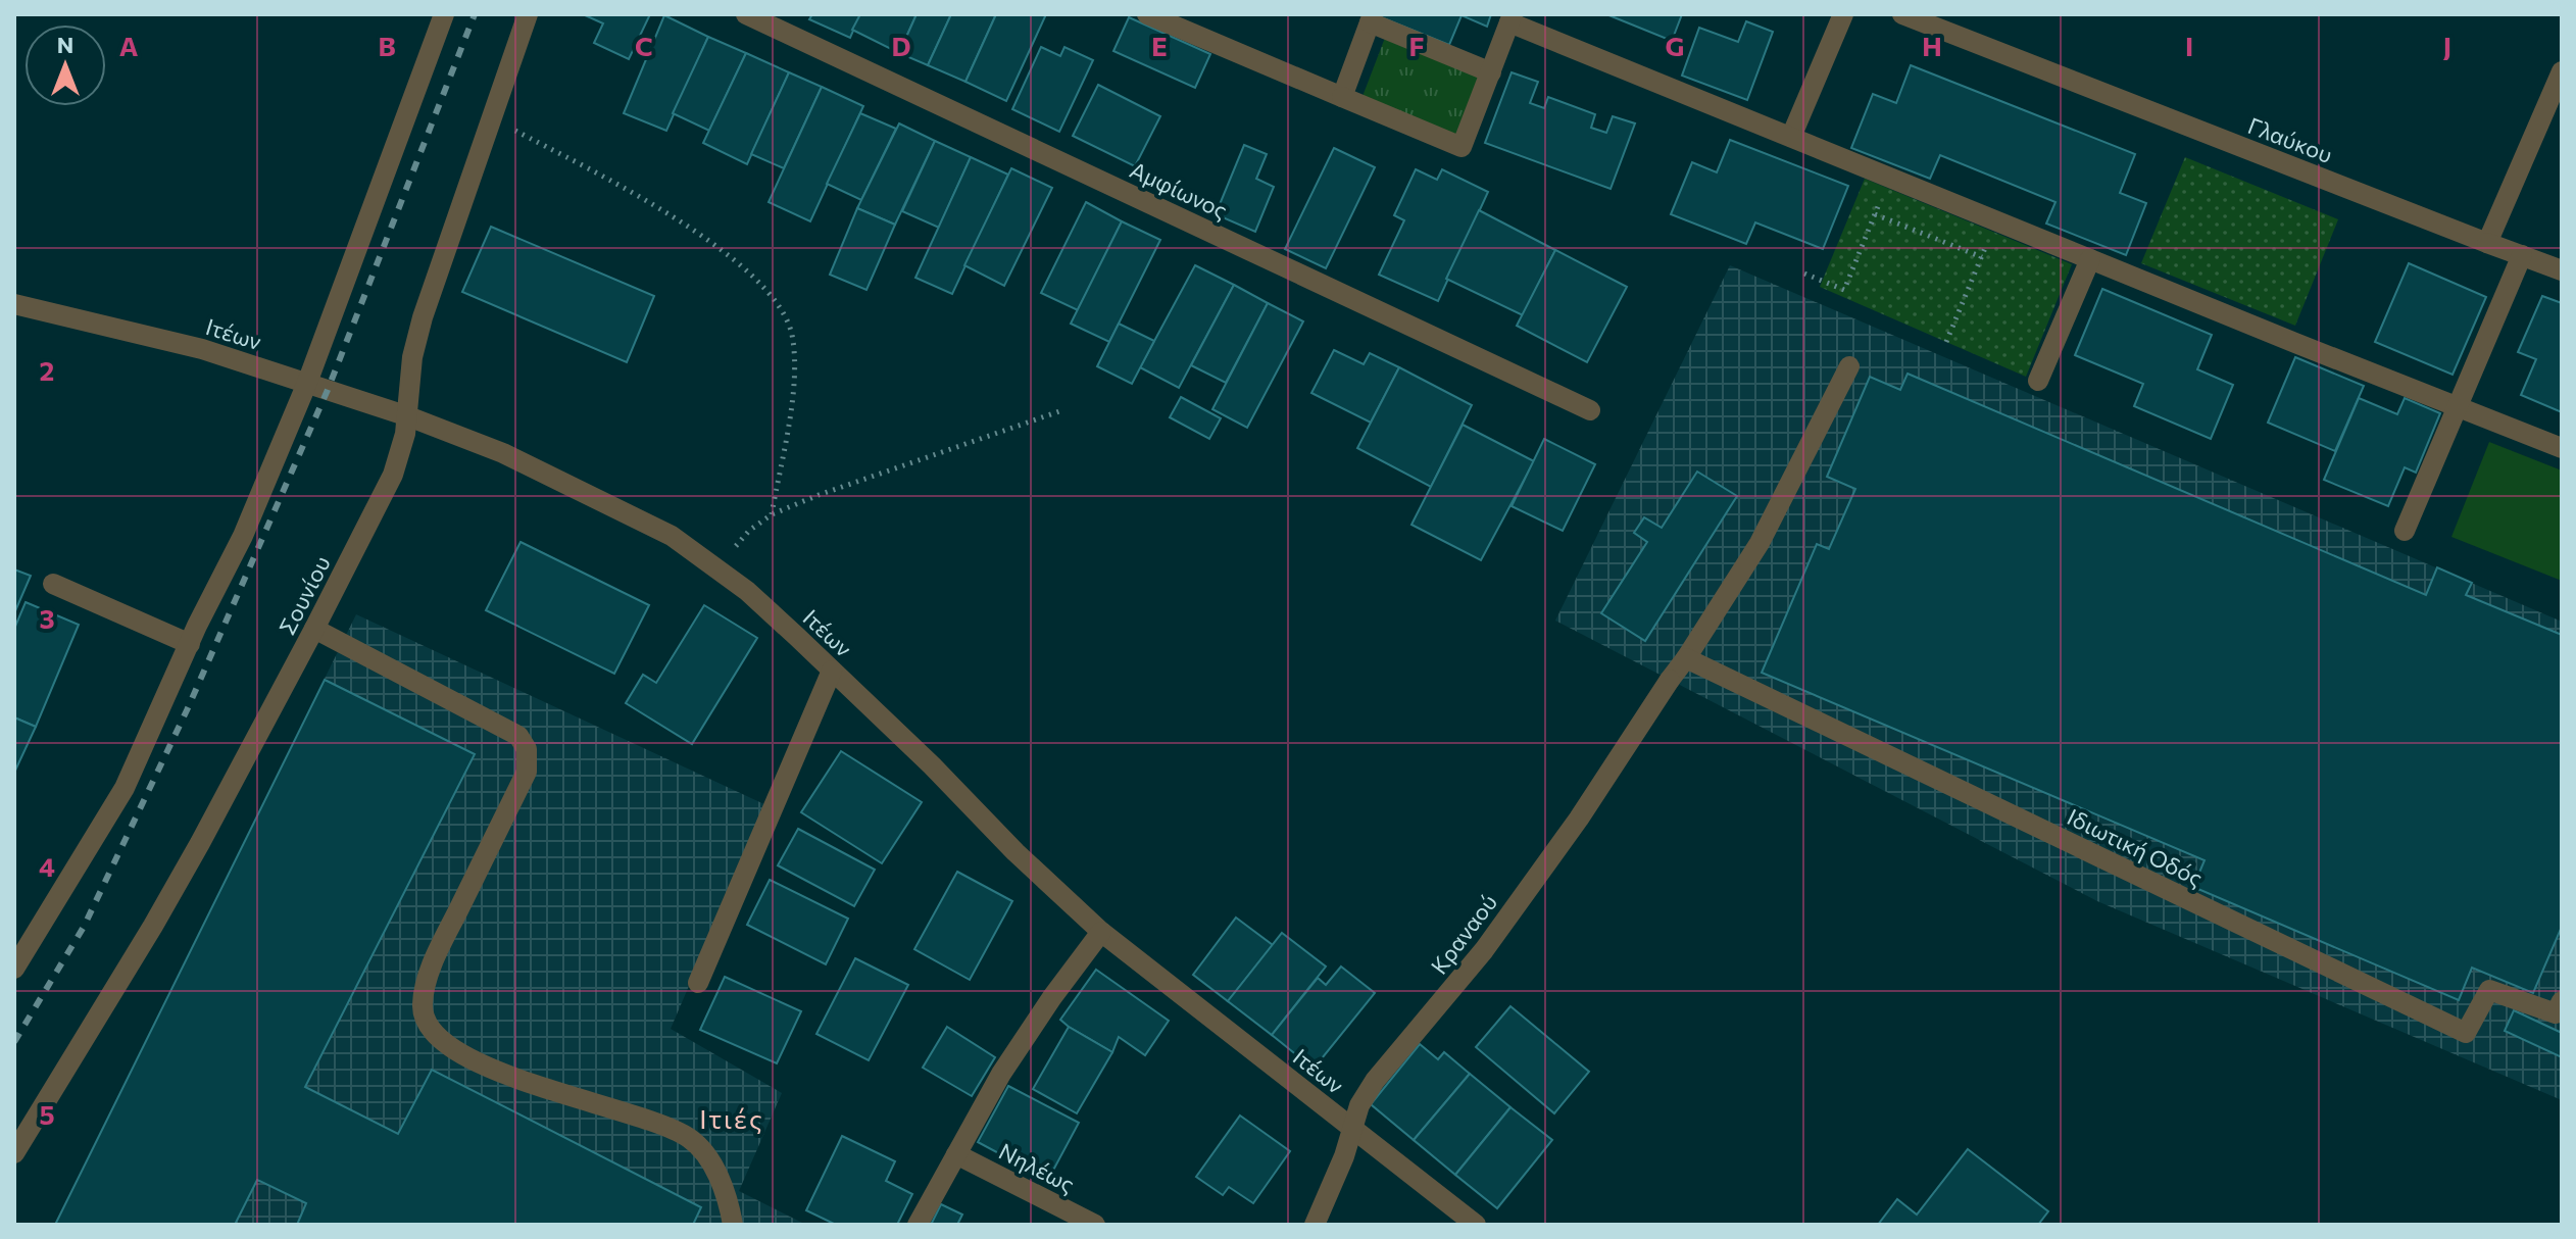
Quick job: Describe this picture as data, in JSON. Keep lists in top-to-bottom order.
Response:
{
  "streets": {
    "street": [
      "Γλαύκου",
      "Αμφίωνος",
      "Ιτέων",
      "Σουνίου",
      "Ιδιωτική Οδός",
      "Κραναού",
      "Νηλέως"
    ]
  },
  "crossings": [
    ["Ιτέων", "Σουνίου"],
    ["Ιτέων", "Κραναού"],
    ["Ιδιωτική Οδός", "Κραναού"]
  ],
  "districts": ["Ιτιές"],
  "north": "top",
  "grid": {
    "columns": [
      "A",
      "B",
      "C",
      "D",
      "E",
      "F",
      "G",
      "H",
      "I",
      "J"
    ],
    "rows": [
      "2",
      "3",
      "4",
      "5"
    ]
  }
}
